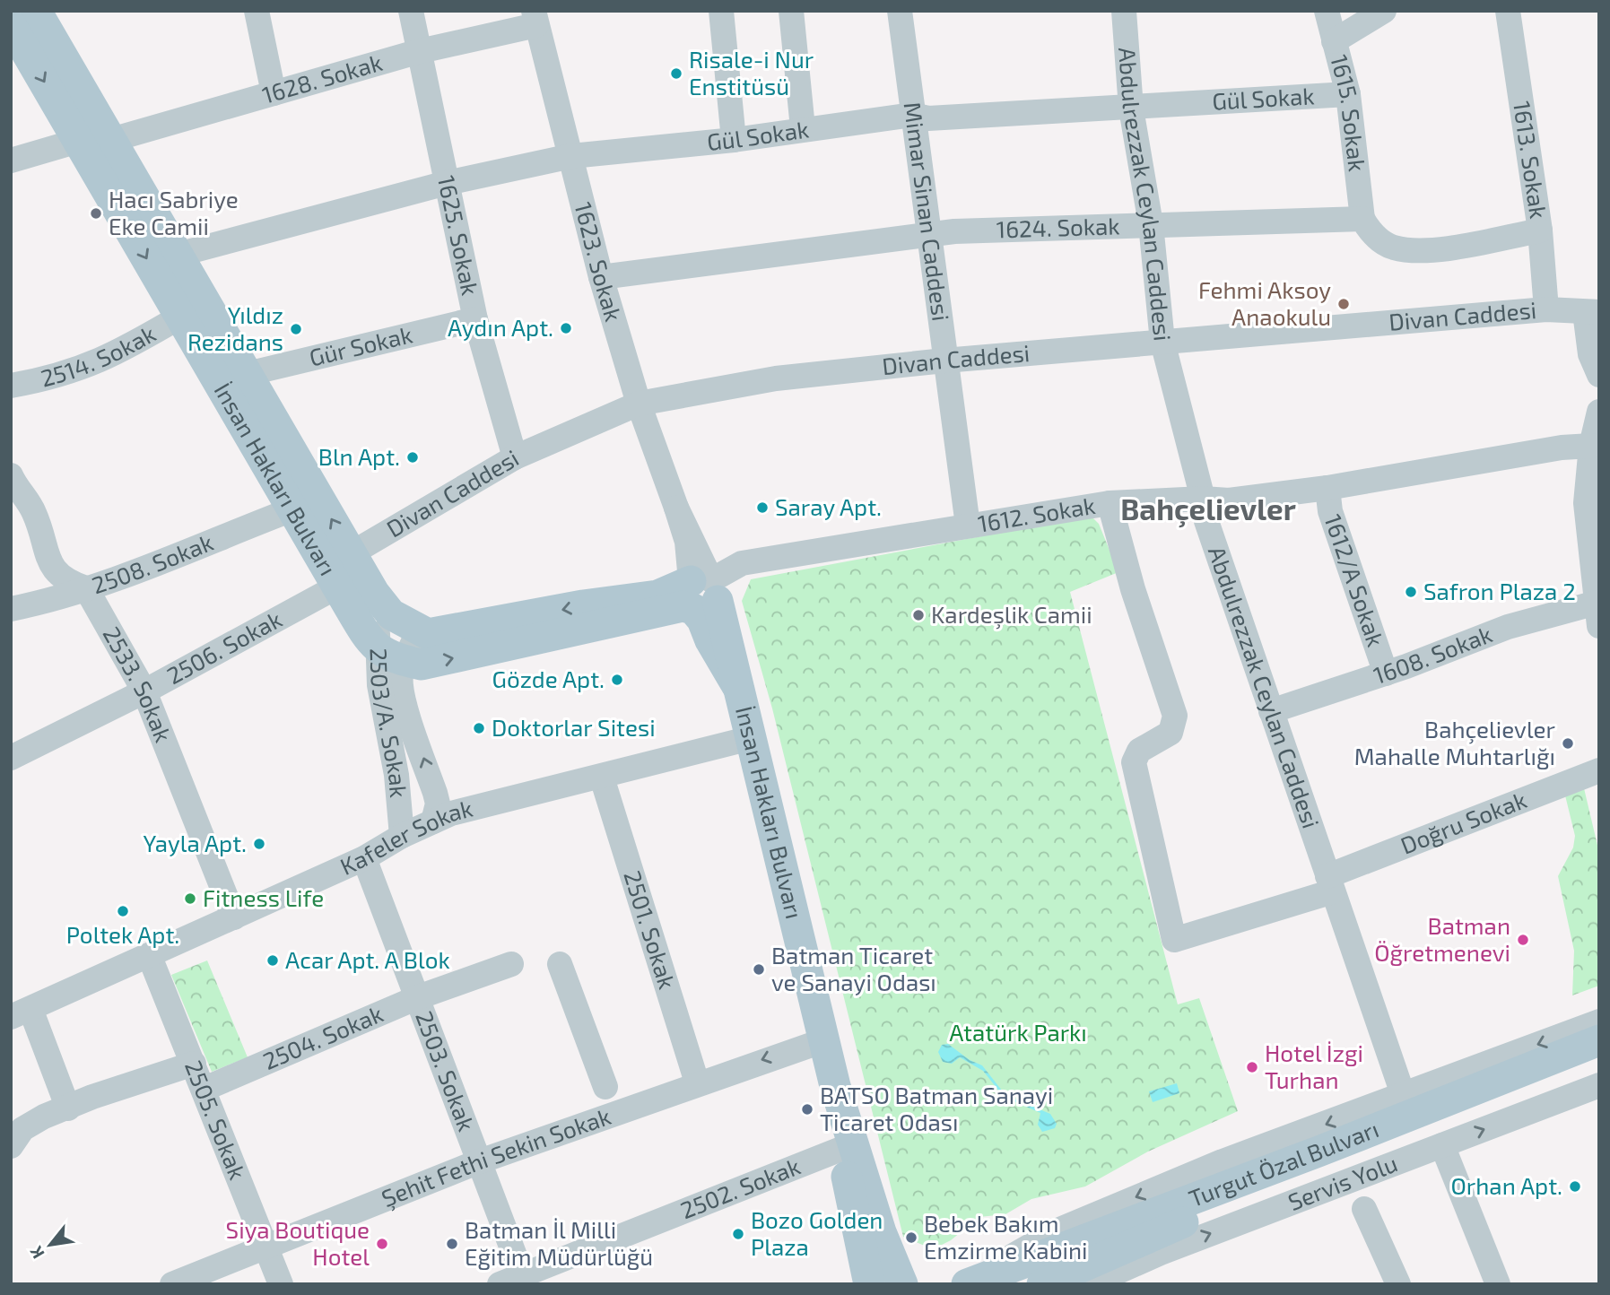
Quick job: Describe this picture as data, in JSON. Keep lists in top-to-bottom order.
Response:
{
  "streets": {
    "main road": ["İnsan Hakları Bulvarı", "Turgut Özal Bulvarı"],
    "street": [
      "1628. Sokak",
      "Gül Sokak",
      "1615. Sokak",
      "1613. Sokak",
      "Abdulrezzak Ceylan Caddesi",
      "Mimar Sinan Caddesi",
      "1624. Sokak",
      "1625. Sokak",
      "1623. Sokak",
      "Divan Caddesi",
      "Gür Sokak",
      "2514. Sokak",
      "1612. Sokak",
      "2508. Sokak",
      "1612/A Sokak",
      "2506. Sokak",
      "1608. Sokak",
      "2533. Sokak",
      "2503/A. Sokak",
      "Doğru Sokak",
      "Kafeler Sokak",
      "2501. Sokak",
      "2504. Sokak",
      "2503. Sokak",
      "2505. Sokak",
      "Şehit Fethi Sekin Sokak",
      "Servis Yolu",
      "2502. Sokak"
    ]
  },
  "crossings": [
    ["1628. Sokak", "1625. Sokak"],
    ["1628. Sokak", "1623. Sokak"],
    ["1628. Sokak", "İnsan Hakları Bulvarı"],
    ["Gül Sokak", "1615. Sokak"],
    ["Gül Sokak", "Abdulrezzak Ceylan Caddesi"],
    ["Gül Sokak", "Mimar Sinan Caddesi"],
    ["Gül Sokak", "1625. Sokak"],
    ["Gül Sokak", "1623. Sokak"],
    ["Gül Sokak", "İnsan Hakları Bulvarı"],
    ["1615. Sokak", "1624. Sokak"],
    ["1613. Sokak", "Divan Caddesi"],
    ["Abdulrezzak Ceylan Caddesi", "1624. Sokak"],
    ["Abdulrezzak Ceylan Caddesi", "Divan Caddesi"],
    ["Abdulrezzak Ceylan Caddesi", "1612. Sokak"],
    ["Abdulrezzak Ceylan Caddesi", "1608. Sokak"],
    ["Abdulrezzak Ceylan Caddesi", "Doğru Sokak"],
    ["Mimar Sinan Caddesi", "1624. Sokak"],
    ["Mimar Sinan Caddesi", "Divan Caddesi"],
    ["Mimar Sinan Caddesi", "1612. Sokak"],
    ["1624. Sokak", "1623. Sokak"],
    ["1625. Sokak", "Divan Caddesi"],
    ["1625. Sokak", "Gür Sokak"],
    ["1623. Sokak", "Divan Caddesi"],
    ["1623. Sokak", "İnsan Hakları Bulvarı"],
    ["1623. Sokak", "1612. Sokak"],
    ["Divan Caddesi", "İnsan Hakları Bulvarı"],
    ["Gür Sokak", "İnsan Hakları Bulvarı"],
    ["2514. Sokak", "İnsan Hakları Bulvarı"],
    ["İnsan Hakları Bulvarı", "1612. Sokak"],
    ["İnsan Hakları Bulvarı", "2508. Sokak"],
    ["İnsan Hakları Bulvarı", "2506. Sokak"],
    ["İnsan Hakları Bulvarı", "2503/A. Sokak"],
    ["İnsan Hakları Bulvarı", "Kafeler Sokak"],
    ["İnsan Hakları Bulvarı", "Şehit Fethi Sekin Sokak"],
    ["1612. Sokak", "1612/A Sokak"],
    ["1612. Sokak", "Doğru Sokak"],
    ["2508. Sokak", "2533. Sokak"],
    ["1612/A Sokak", "1608. Sokak"],
    ["2506. Sokak", "2533. Sokak"],
    ["2533. Sokak", "Kafeler Sokak"],
    ["2503/A. Sokak", "Kafeler Sokak"],
    ["Kafeler Sokak", "2501. Sokak"],
    ["Kafeler Sokak", "2503. Sokak"],
    ["Kafeler Sokak", "2505. Sokak"],
    ["2501. Sokak", "Şehit Fethi Sekin Sokak"],
    ["2504. Sokak", "2503. Sokak"],
    ["2504. Sokak", "2505. Sokak"],
    ["2503. Sokak", "Şehit Fethi Sekin Sokak"],
    ["2503. Sokak", "2502. Sokak"],
    ["2505. Sokak", "Şehit Fethi Sekin Sokak"]
  ],
  "districts": ["Bahçelievler"],
  "parks": ["Atatürk Parkı"],
  "places": [
    "Risale-i Nur Enstitüsü",
    "Hacı Sabriye Eke Camii",
    "Fehmi Aksoy Anaokulu",
    "Aydın Apt.",
    "Yıldız Rezidans",
    "Bln Apt.",
    "Saray Apt.",
    "Safron Plaza 2",
    "Kardeşlik Camii",
    "Gözde Apt.",
    "Doktorlar Sitesi",
    "Bahçelievler Mahalle Muhtarlığı",
    "Yayla Apt.",
    "Fitness Life",
    "Poltek Apt.",
    "Batman Öğretmenevi",
    "Acar Apt. A Blok",
    "Batman Ticaret ve Sanayi Odası",
    "Hotel İzgi Turhan",
    "BATSO Batman Sanayi Ticaret Odası",
    "Orhan Apt.",
    "Bozo Golden Plaza",
    "Bebek Bakım Emzirme Kabini",
    "Siya Boutique Hotel",
    "Batman İl Milli Eğitim Müdürlüğü"
  ],
  "north": "bottom left"
}
